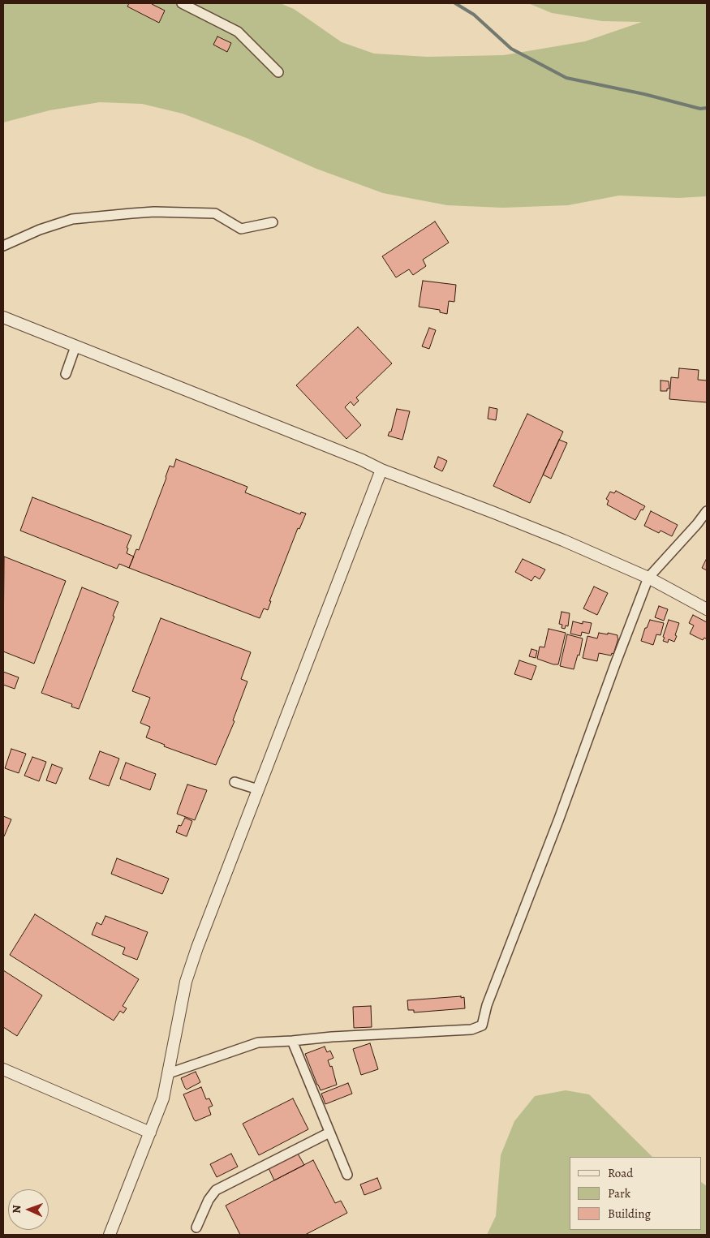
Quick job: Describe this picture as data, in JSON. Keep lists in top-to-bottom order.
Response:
{
  "legend": ["Road", "Park", "Building"],
  "north": "left"
}
